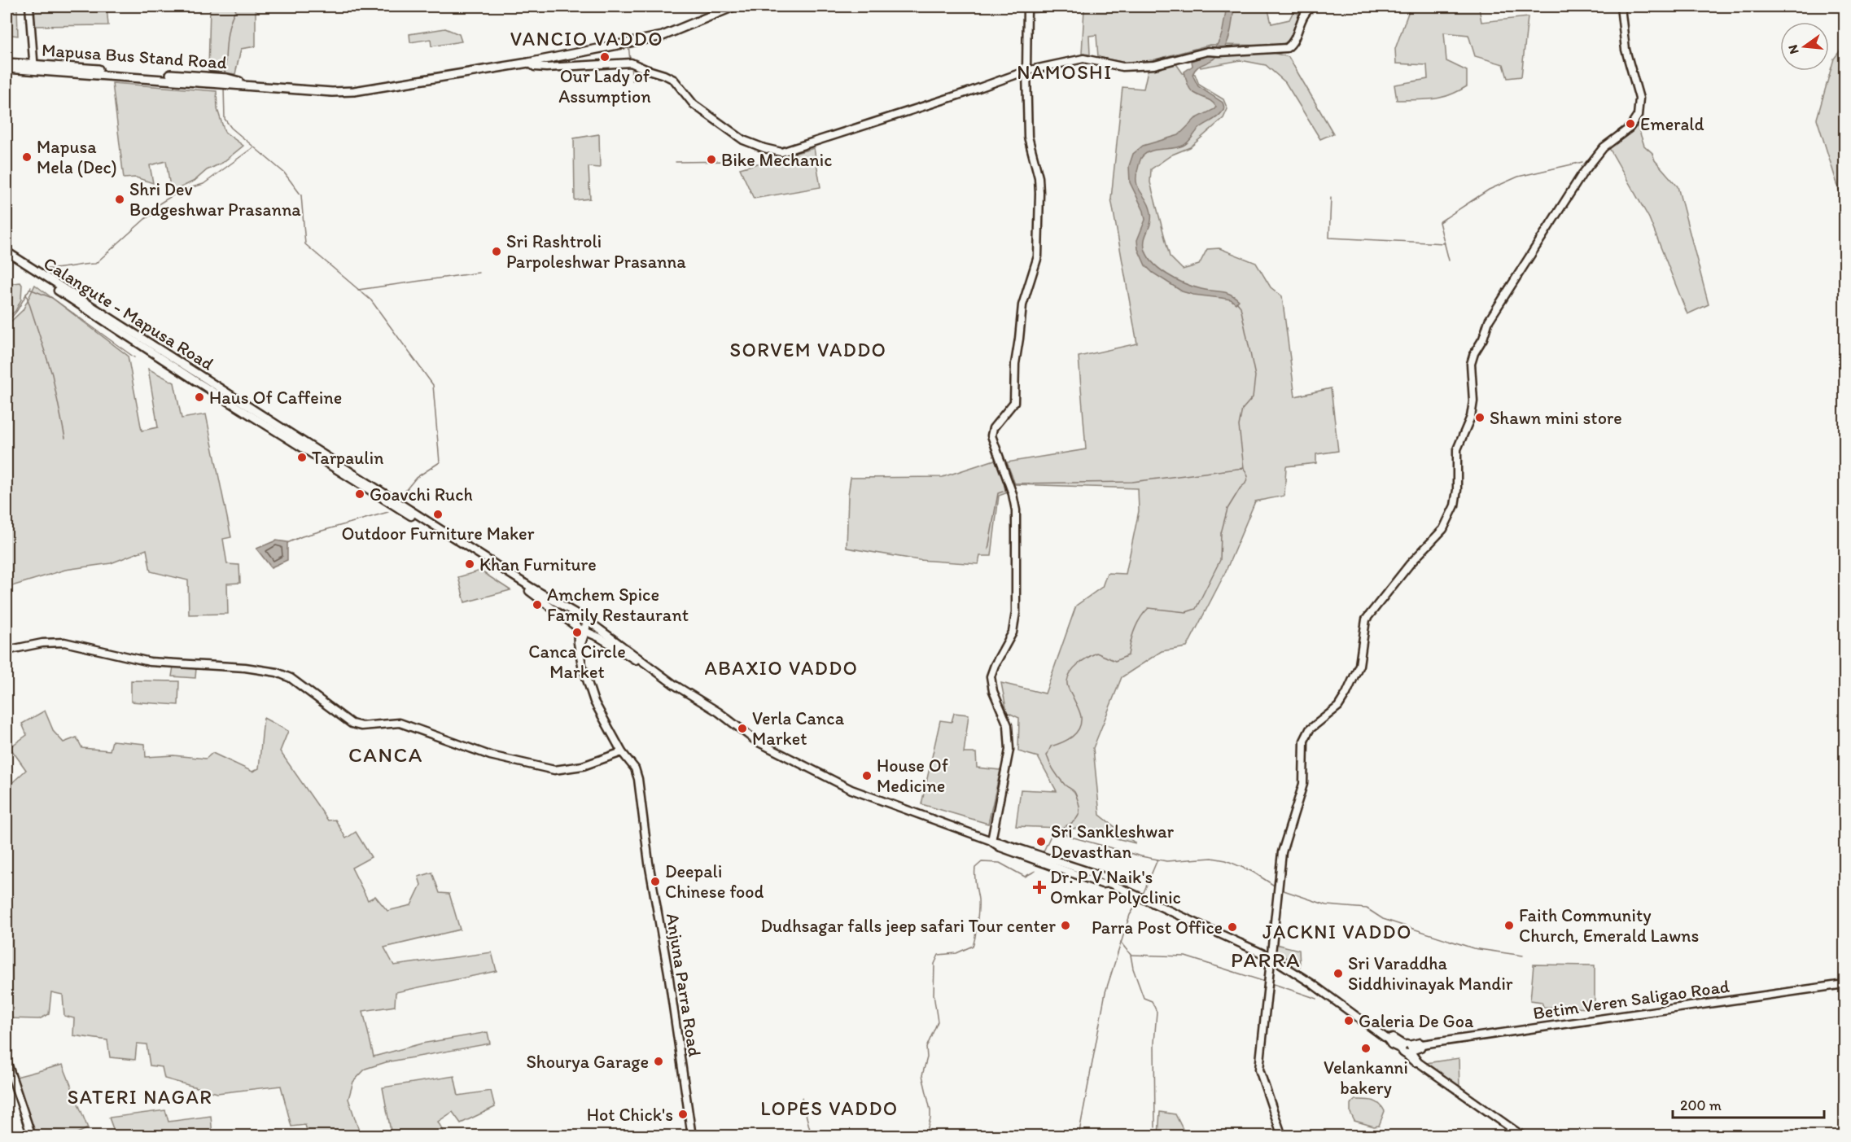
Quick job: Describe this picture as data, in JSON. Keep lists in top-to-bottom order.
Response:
{
  "streets": {
    "main road": ["Mapusa Bus Stand Road"],
    "street": ["Calangute - Mapusa Road", "Anjuna Parra Road", "Betim Veren Saligao Road"]
  },
  "crossings": [
    ["Calangute - Mapusa Road", "Anjuna Parra Road"],
    ["Calangute - Mapusa Road", "Betim Veren Saligao Road"]
  ],
  "districts": [
    "VANCIO VADDO",
    "NAMOSHI",
    "SORVEM VADDO",
    "ABAXIO VADDO",
    "CANCA",
    "JACKNI VADDO",
    "PARRA",
    "SATERI NAGAR",
    "LOPES VADDO"
  ],
  "places": {
    "other": [
      "Our Lady of Assumption",
      "Emerald",
      "Mapusa Mela (Dec)",
      "Bike Mechanic",
      "Shri Dev Bodgeshwar Prasanna",
      "Sri Rashtroli Parpoleshwar Prasanna",
      "Haus Of Caffeine",
      "Shawn mini store",
      "Tarpaulin",
      "Goavchi Ruch",
      "Outdoor Furniture Maker",
      "Khan Furniture",
      "Amchem Spice Family Restaurant",
      "Canca Circle Market",
      "Verla Canca Market",
      "House Of Medicine",
      "Sri Sankleshwar Devasthan",
      "Deepali Chinese food",
      "Dudhsagar falls jeep safari Tour center",
      "Faith Community Church, Emerald Lawns",
      "Parra Post Office",
      "Sri Varaddha Siddhivinayak Mandir",
      "Galeria De Goa",
      "Velankanni bakery",
      "Shourya Garage",
      "Hot Chick's"
    ],
    "health": ["Dr. P V Naik's Omkar Polyclinic"]
  },
  "scale_bar": "200 m",
  "north": "left"
}
